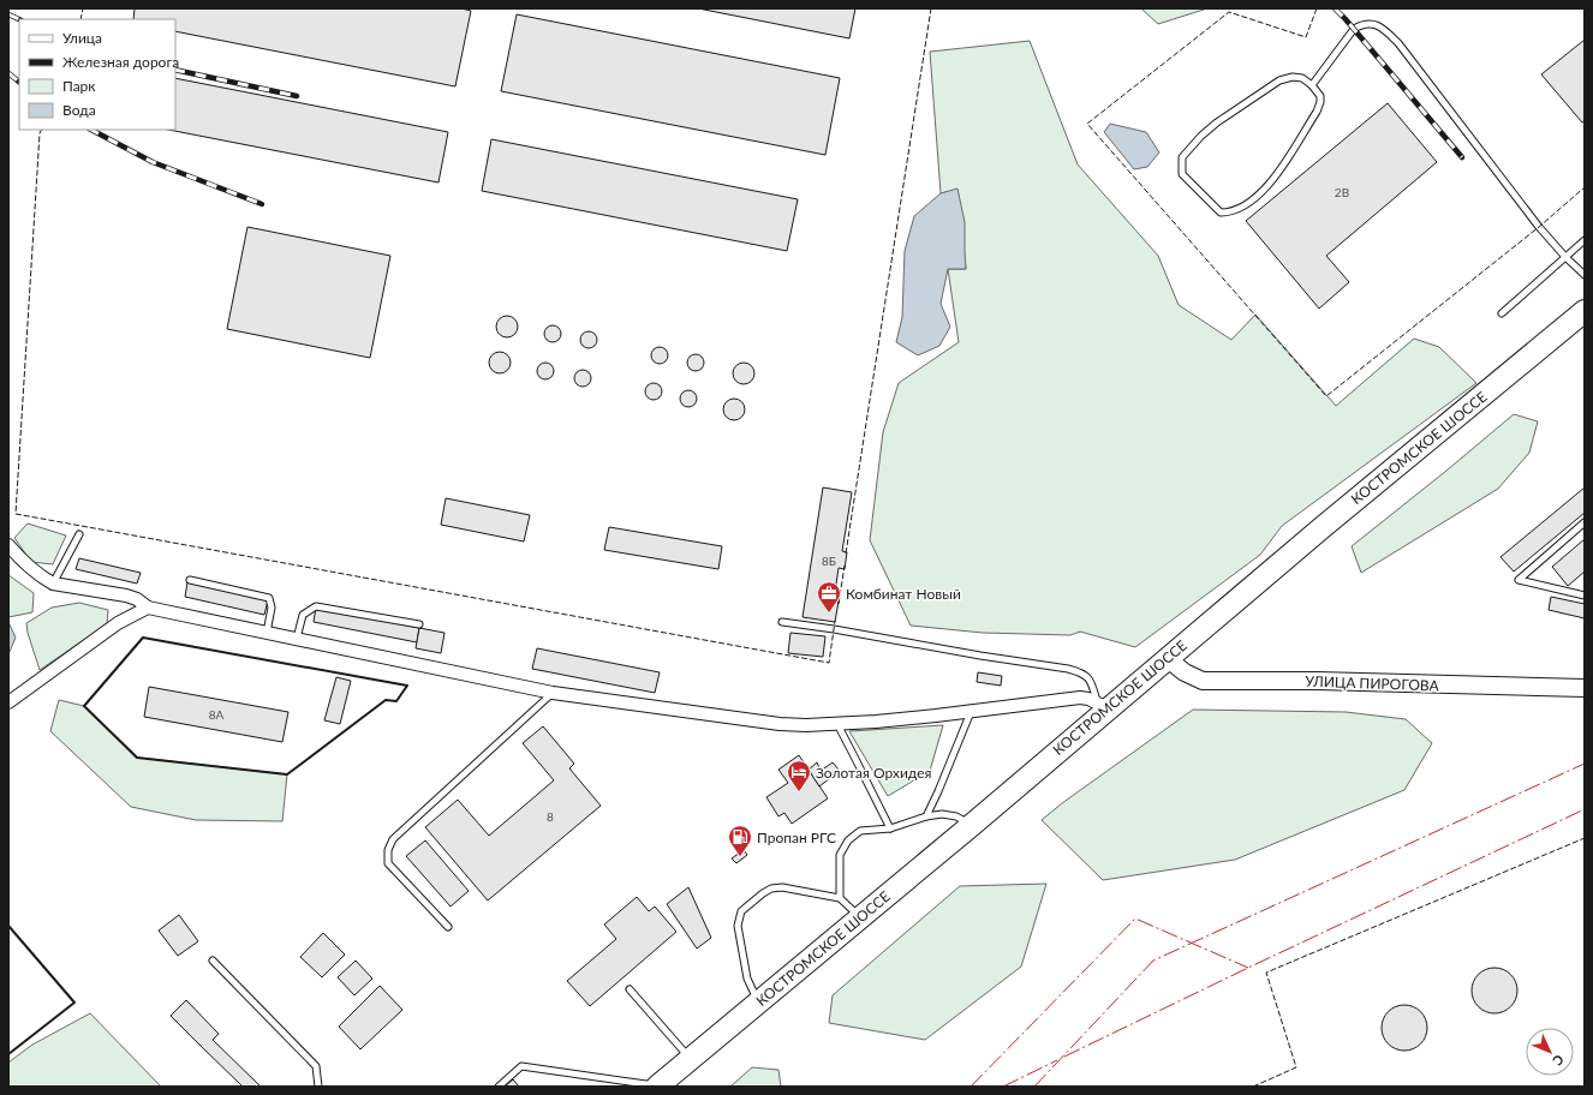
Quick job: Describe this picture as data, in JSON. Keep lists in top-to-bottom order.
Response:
{
  "streets": {
    "highway": ["КОСТРОМСКОЕ ШОССЕ"],
    "street": ["УЛИЦА ПИРОГОВА"]
  },
  "crossings": [
    ["КОСТРОМСКОЕ ШОССЕ", "УЛИЦА ПИРОГОВА"]
  ],
  "places": {
    "office": ["Комбинат Новый"],
    "hotel": ["Золотая Орхидея"],
    "fuel station": ["Пропан РГС"]
  },
  "house_numbers": [
    "2В",
    "8Б",
    "8А",
    "8"
  ],
  "legend": [
    "Улица",
    "Железная дорога",
    "Парк",
    "Вода"
  ],
  "north": "bottom right"
}
